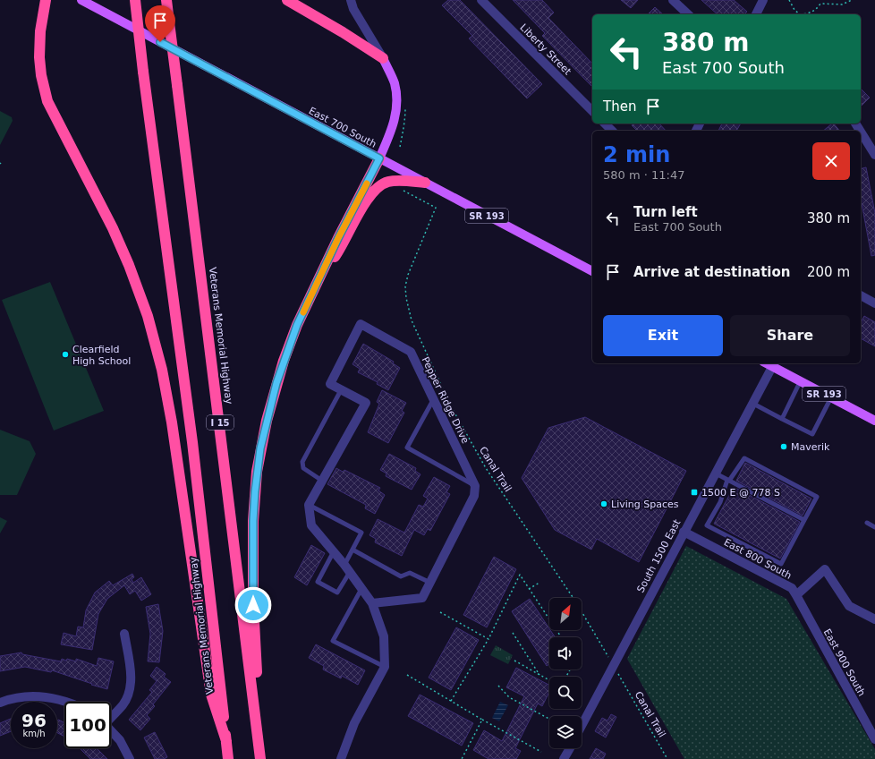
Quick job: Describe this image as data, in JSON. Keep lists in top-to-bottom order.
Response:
{
  "streets": {
    "highway": ["Veterans Memorial Highway", "I 15"],
    "main road": ["East 700 South", "SR 193"],
    "street": [
      "Liberty Street",
      "Pepper Ridge Drive",
      "South 1500 East",
      "East 800 South",
      "East 900 South"
    ],
    "path": ["Canal Trail"]
  },
  "crossings": [
    ["SR 193", "South 1500 East"],
    ["Canal Trail", "South 1500 East"],
    ["South 1500 East", "East 800 South"],
    ["East 800 South", "East 900 South"]
  ],
  "places": {
    "other": ["Clearfield High School", "Maverik", "Living Spaces"],
    "transit": ["1500 E @ 778 S"]
  },
  "north": "top right",
  "page": {
    "turn": ["380 m", "East 700 South"],
    "then": "Then",
    "heading": ["2 min", "580 m · 11:47"],
    "list": [
      {
        "name": "Turn left",
        "note": "East 700 South",
        "value": "380 m"
      },
      {
        "name": "Arrive at destination",
        "value": "200 m"
      }
    ],
    "buttons": ["Exit", "Share"],
    "speed": "96 km/h",
    "limit": "100"
  }
}
